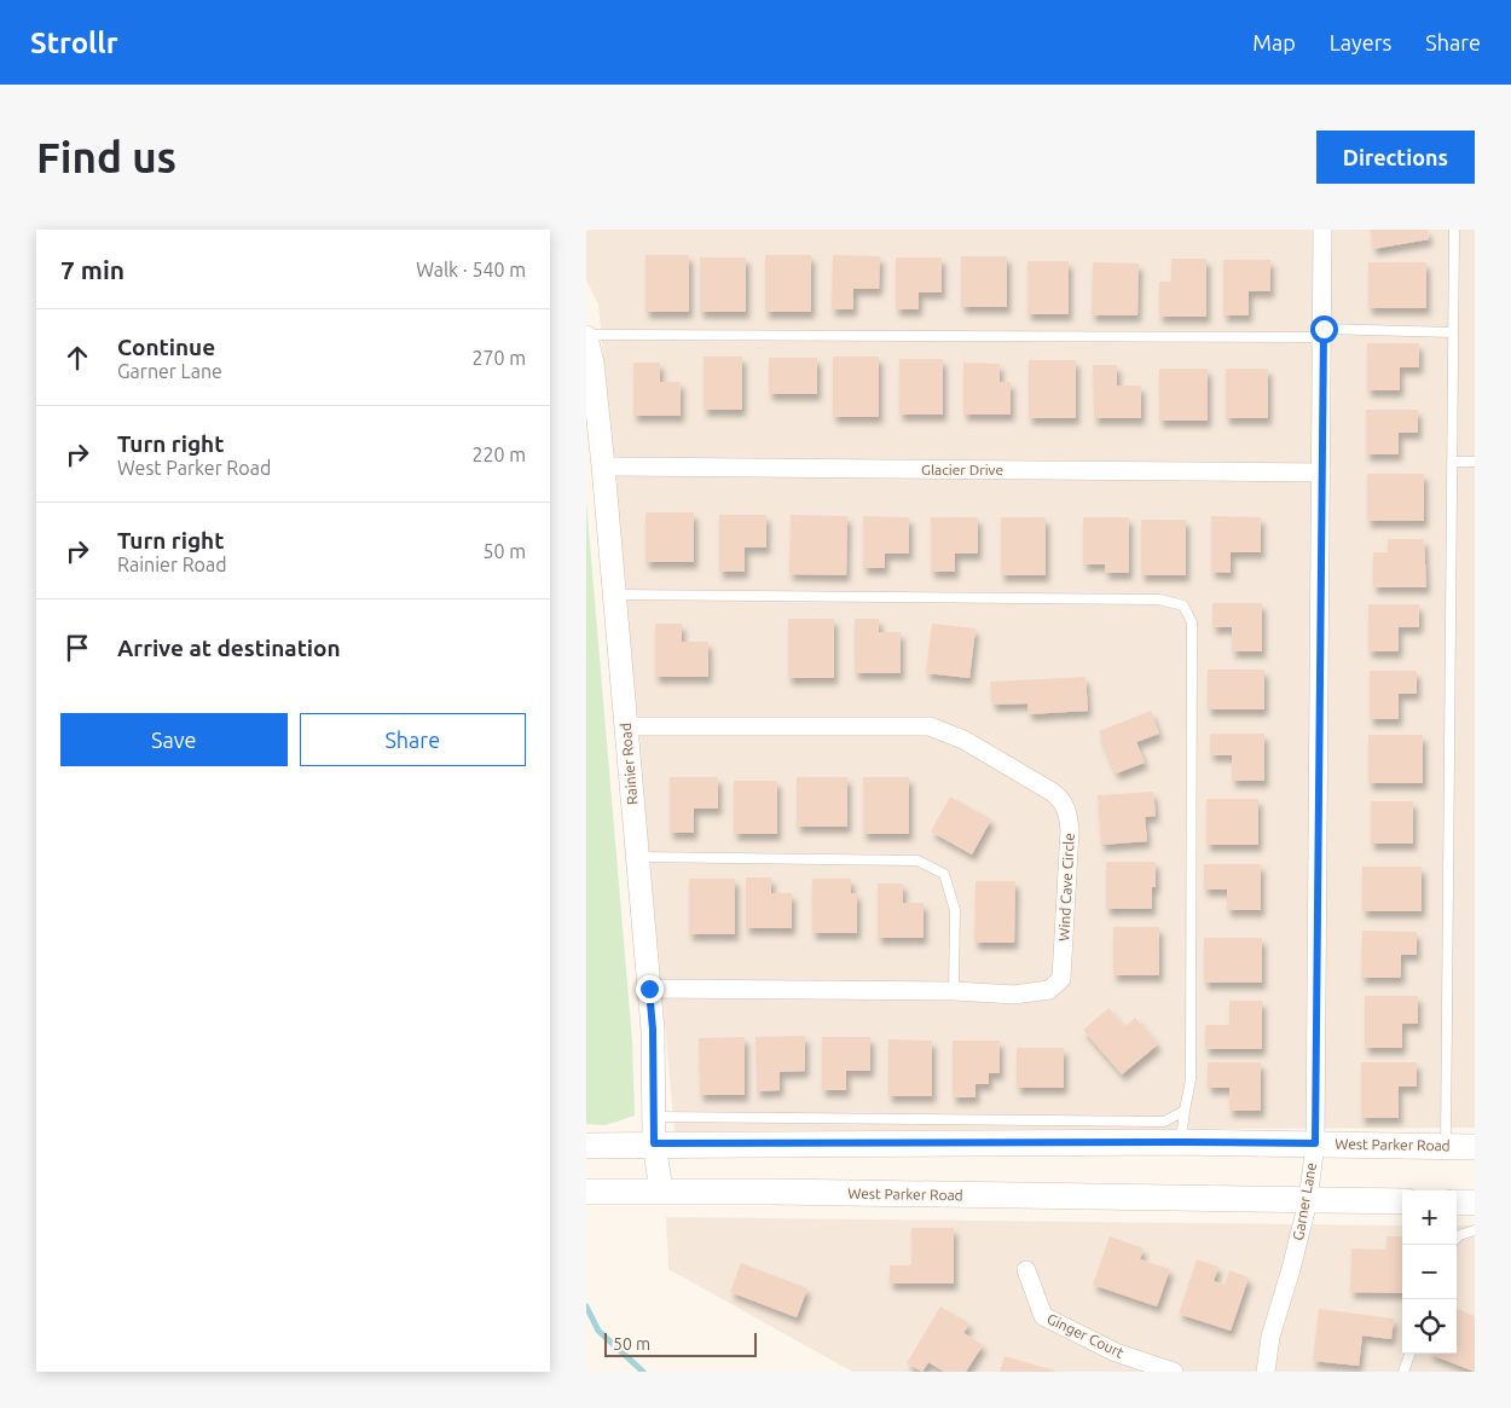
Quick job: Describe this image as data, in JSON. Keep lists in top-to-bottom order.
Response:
{
  "streets": {
    "main road": ["West Parker Road"],
    "street": [
      "Glacier Drive",
      "Rainier Road",
      "Wind Cave Circle",
      "Garner Lane",
      "Ginger Court"
    ]
  },
  "crossings": [
    ["Glacier Drive", "Rainier Road"],
    ["Glacier Drive", "Garner Lane"],
    ["Rainier Road", "Wind Cave Circle"],
    ["Rainier Road", "West Parker Road"],
    ["West Parker Road", "Garner Lane"]
  ],
  "scale_bar": "50 m",
  "page": {
    "header": "Strollr",
    "nav": ["Map", "Layers", "Share"],
    "buttons": [
      "Directions",
      ["Save", "Share"]
    ],
    "title": "Find us",
    "heading": ["7 min", "Walk · 540 m"],
    "list": [
      ["Continue", "Garner Lane", "270 m"],
      ["Turn right", "West Parker Road", "220 m"],
      ["Turn right", "Rainier Road", "50 m"],
      "Arrive at destination"
    ],
    "map_buttons": ["+", "−"],
    "scale": "50 m"
  }
}
